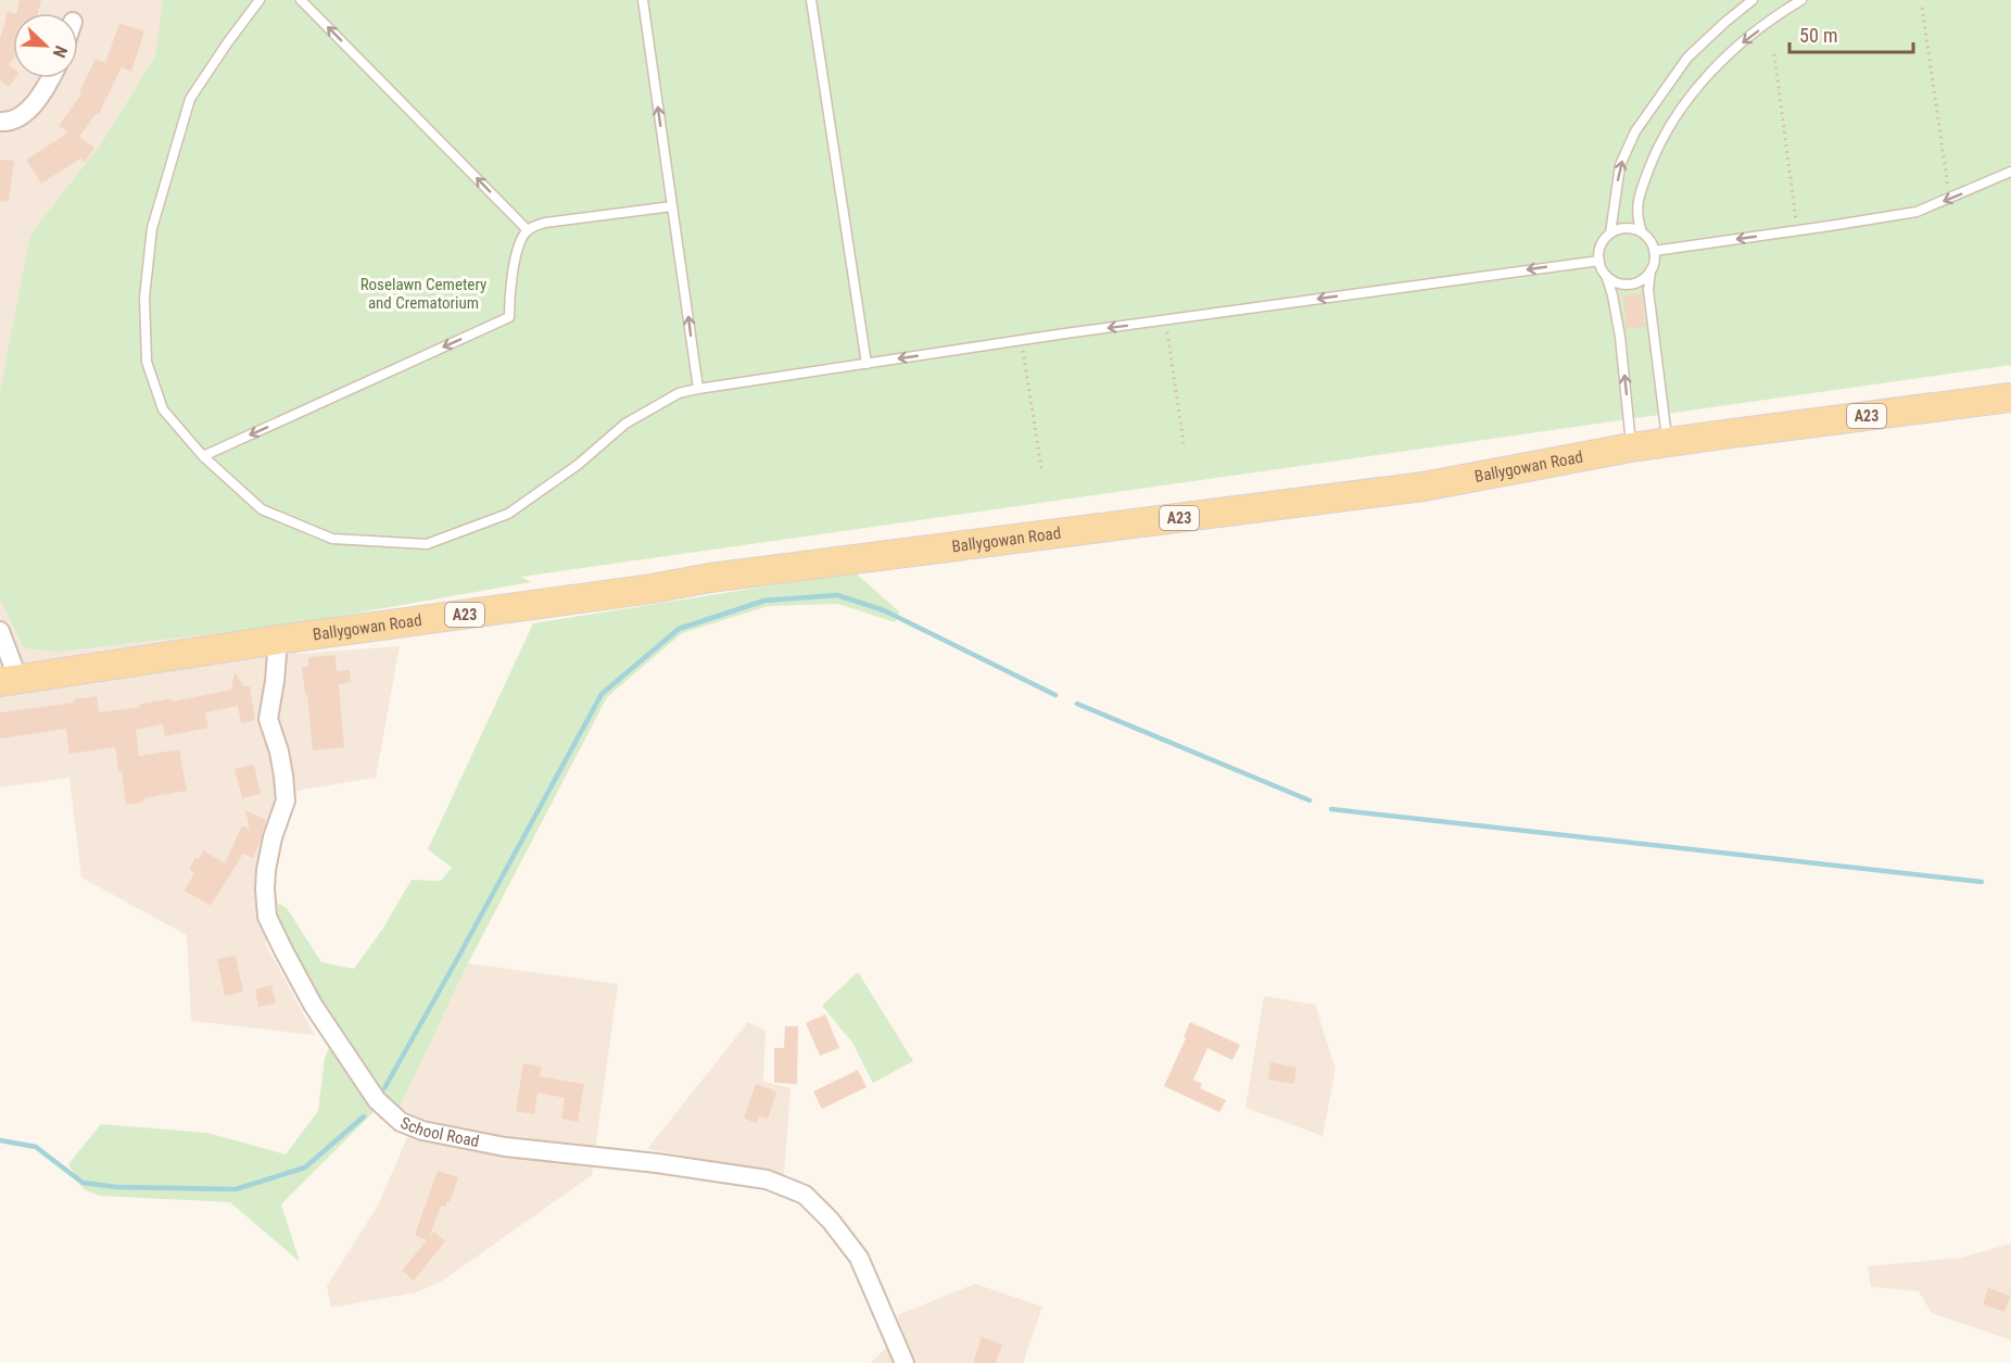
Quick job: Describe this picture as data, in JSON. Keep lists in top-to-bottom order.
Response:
{
  "streets": {
    "main road": ["A23", "Ballygowan Road"],
    "street": ["School Road"]
  },
  "crossings": [
    ["Ballygowan Road", "School Road"]
  ],
  "parks": ["Roselawn Cemetery and Crematorium"],
  "scale_bar": "50 m",
  "north": "bottom right"
}
